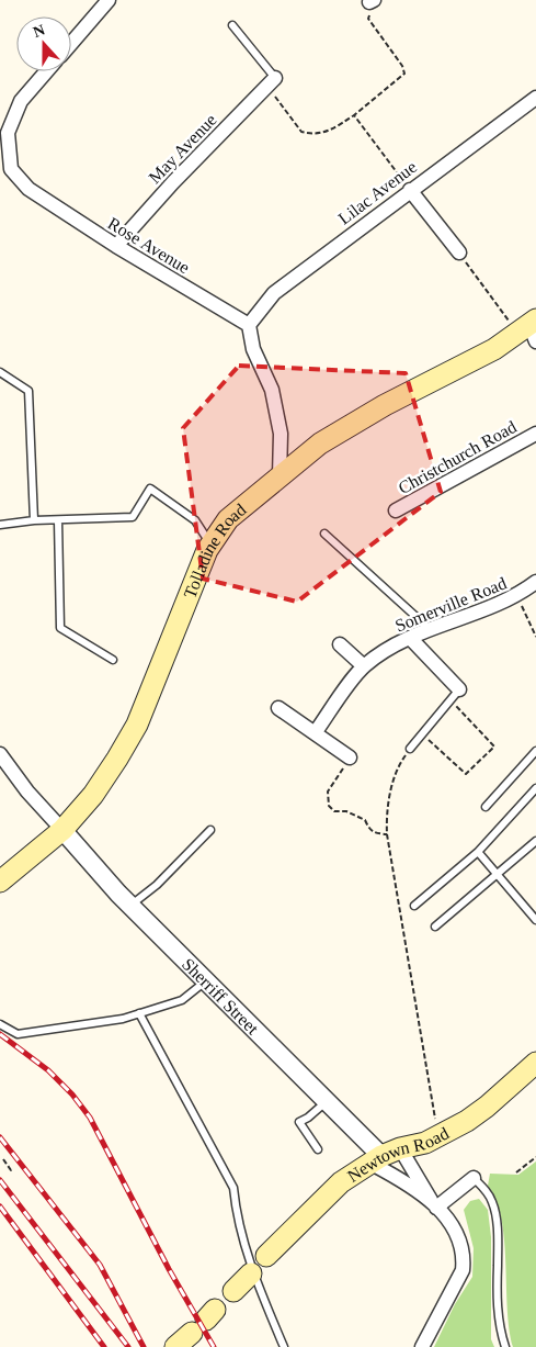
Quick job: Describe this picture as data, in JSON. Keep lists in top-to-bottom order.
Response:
{
  "streets": {
    "main road": ["Tolladine Road", "Newtown Road"],
    "street": [
      "May Avenue",
      "Lilac Avenue",
      "Rose Avenue",
      "Christchurch Road",
      "Somerville Road",
      "Sherriff Street"
    ]
  },
  "crossings": [
    ["May Avenue", "Rose Avenue"],
    ["Lilac Avenue", "Rose Avenue"],
    ["Tolladine Road", "Sherriff Street"],
    ["Sherriff Street", "Newtown Road"]
  ],
  "north": "top"
}
